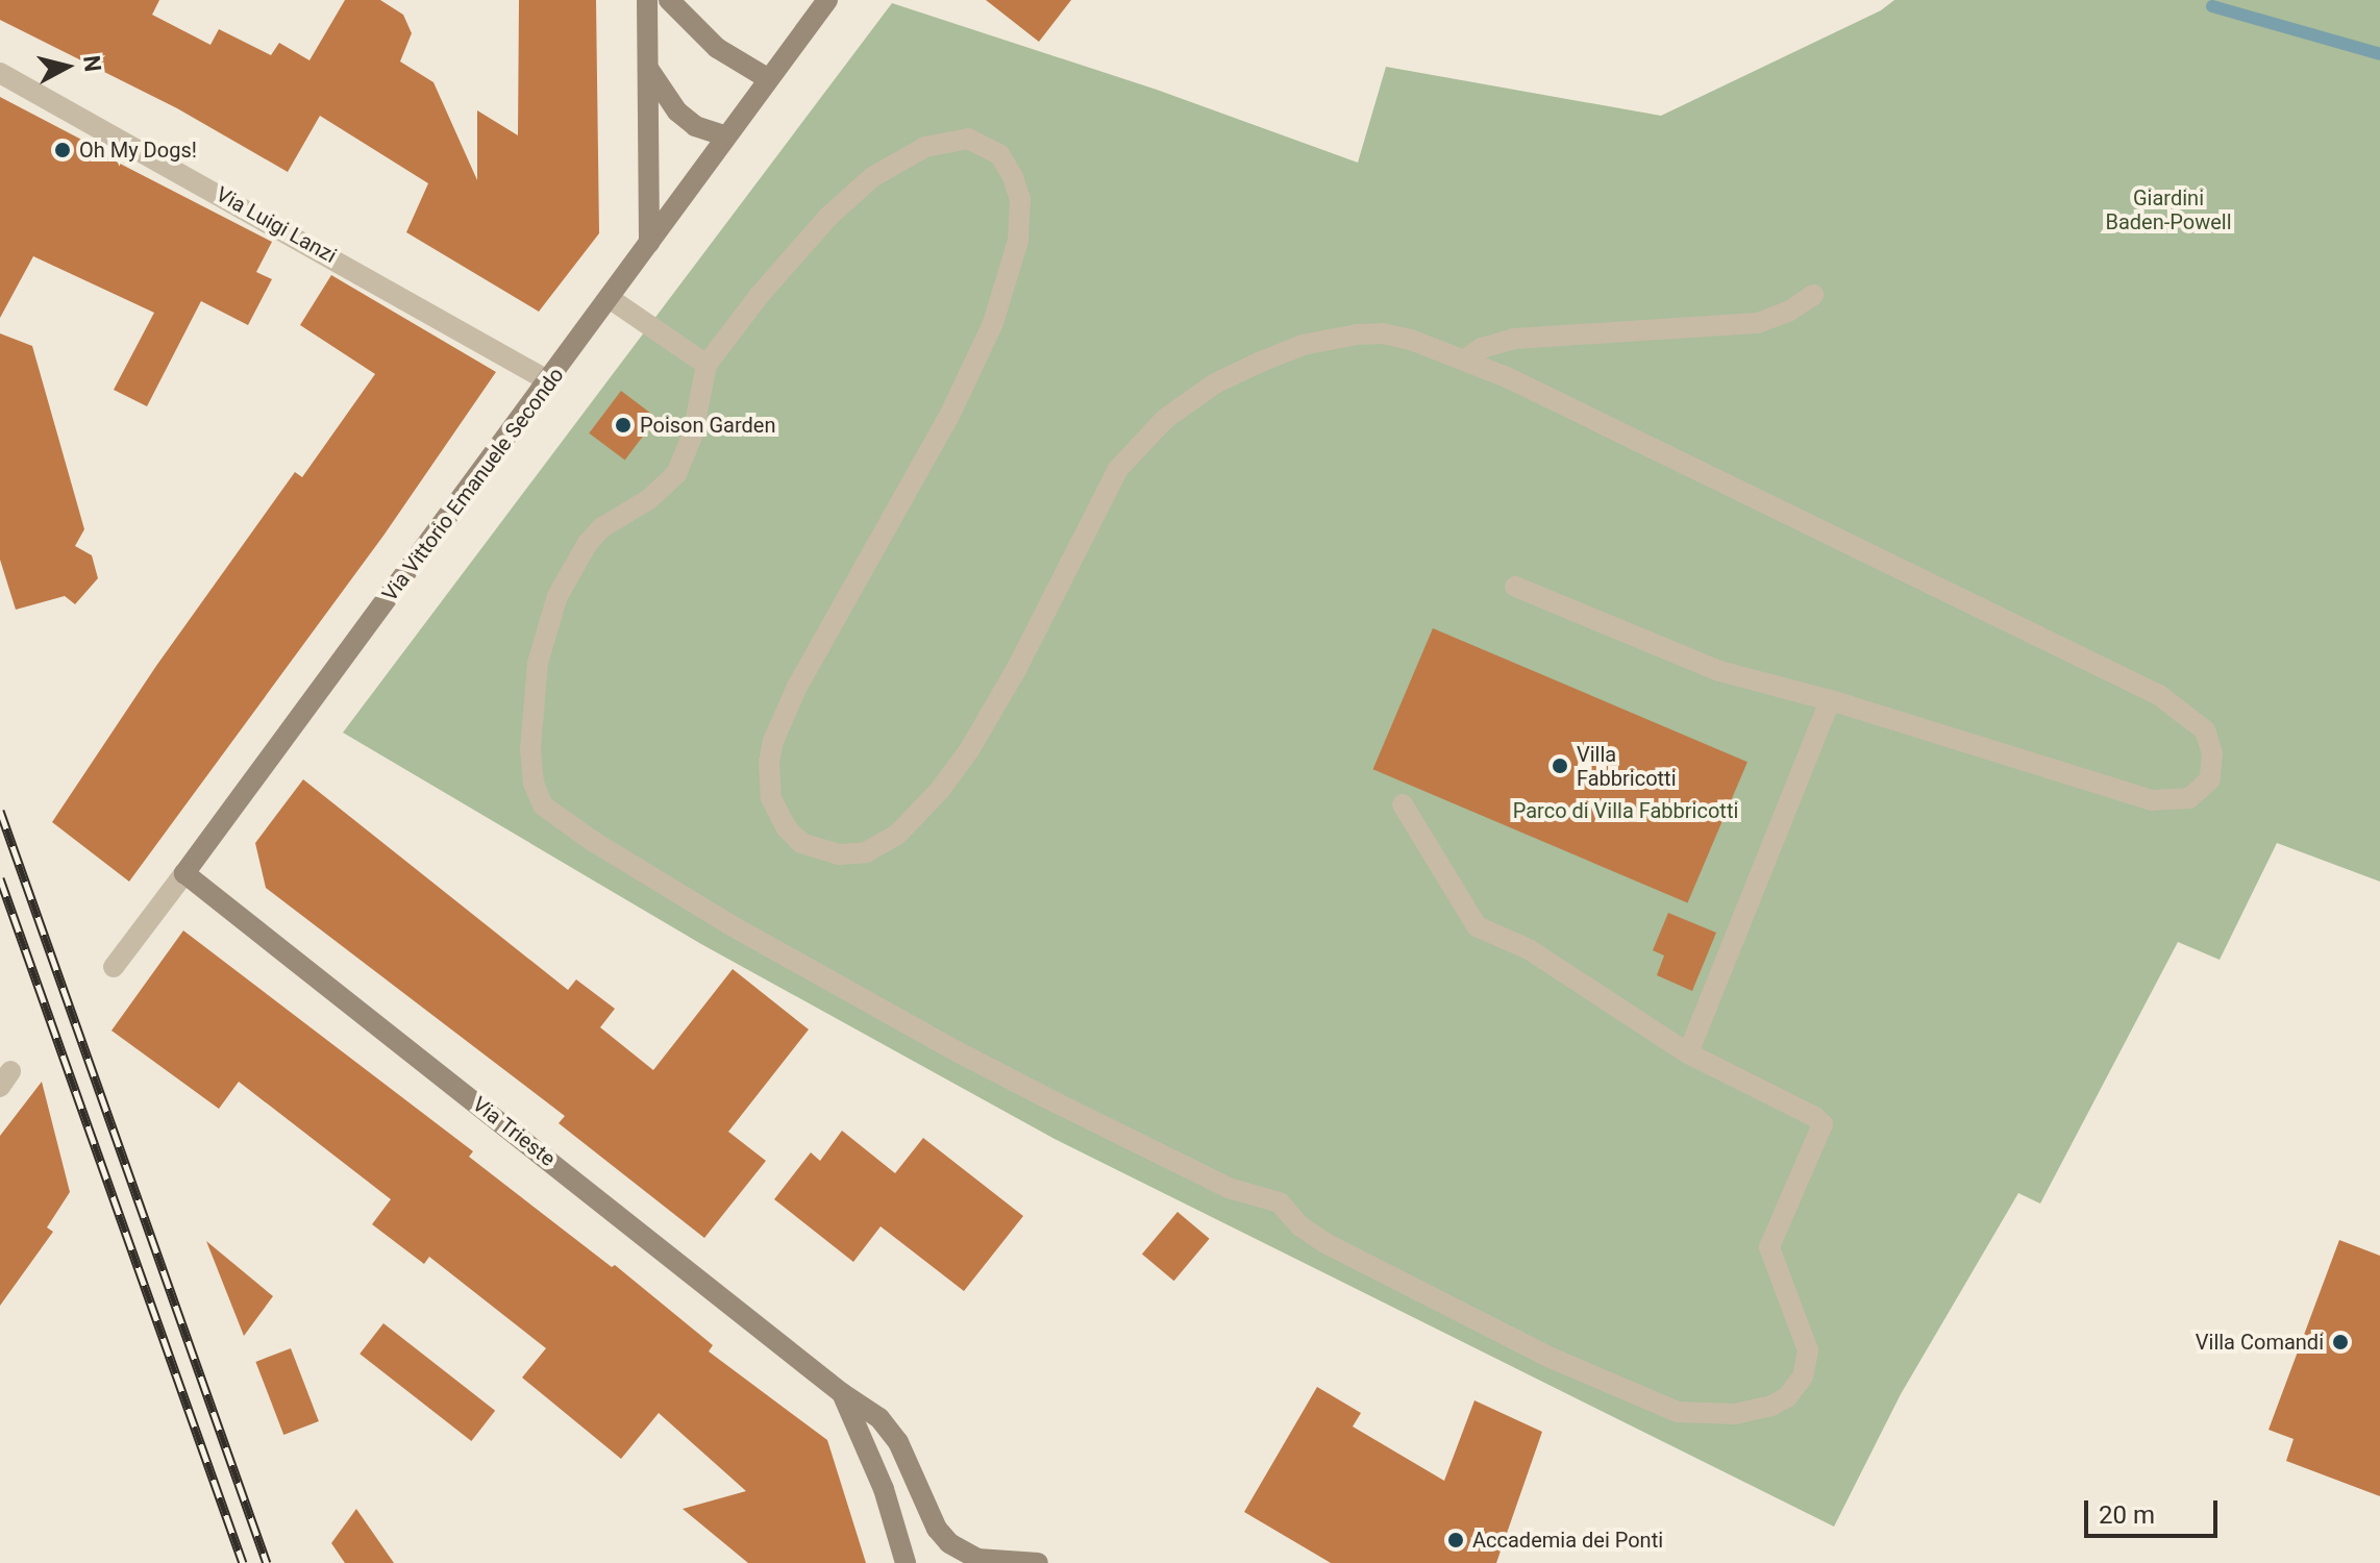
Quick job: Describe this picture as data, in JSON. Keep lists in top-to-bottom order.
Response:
{
  "streets": {
    "street": ["Via Luigi Lanzi", "Via Vittorio Emanuele Secondo", "Via Trieste"]
  },
  "crossings": [
    ["Via Luigi Lanzi", "Via Vittorio Emanuele Secondo"],
    ["Via Vittorio Emanuele Secondo", "Via Trieste"]
  ],
  "parks": ["Giardini Baden-Powell", "Parco di Villa Fabbricotti"],
  "places": [
    "Oh My Dogs!",
    "Poison Garden",
    "Villa Fabbricotti",
    "Villa Comandi",
    "Accademia dei Ponti"
  ],
  "scale_bar": "20 m",
  "north": "right"
}
